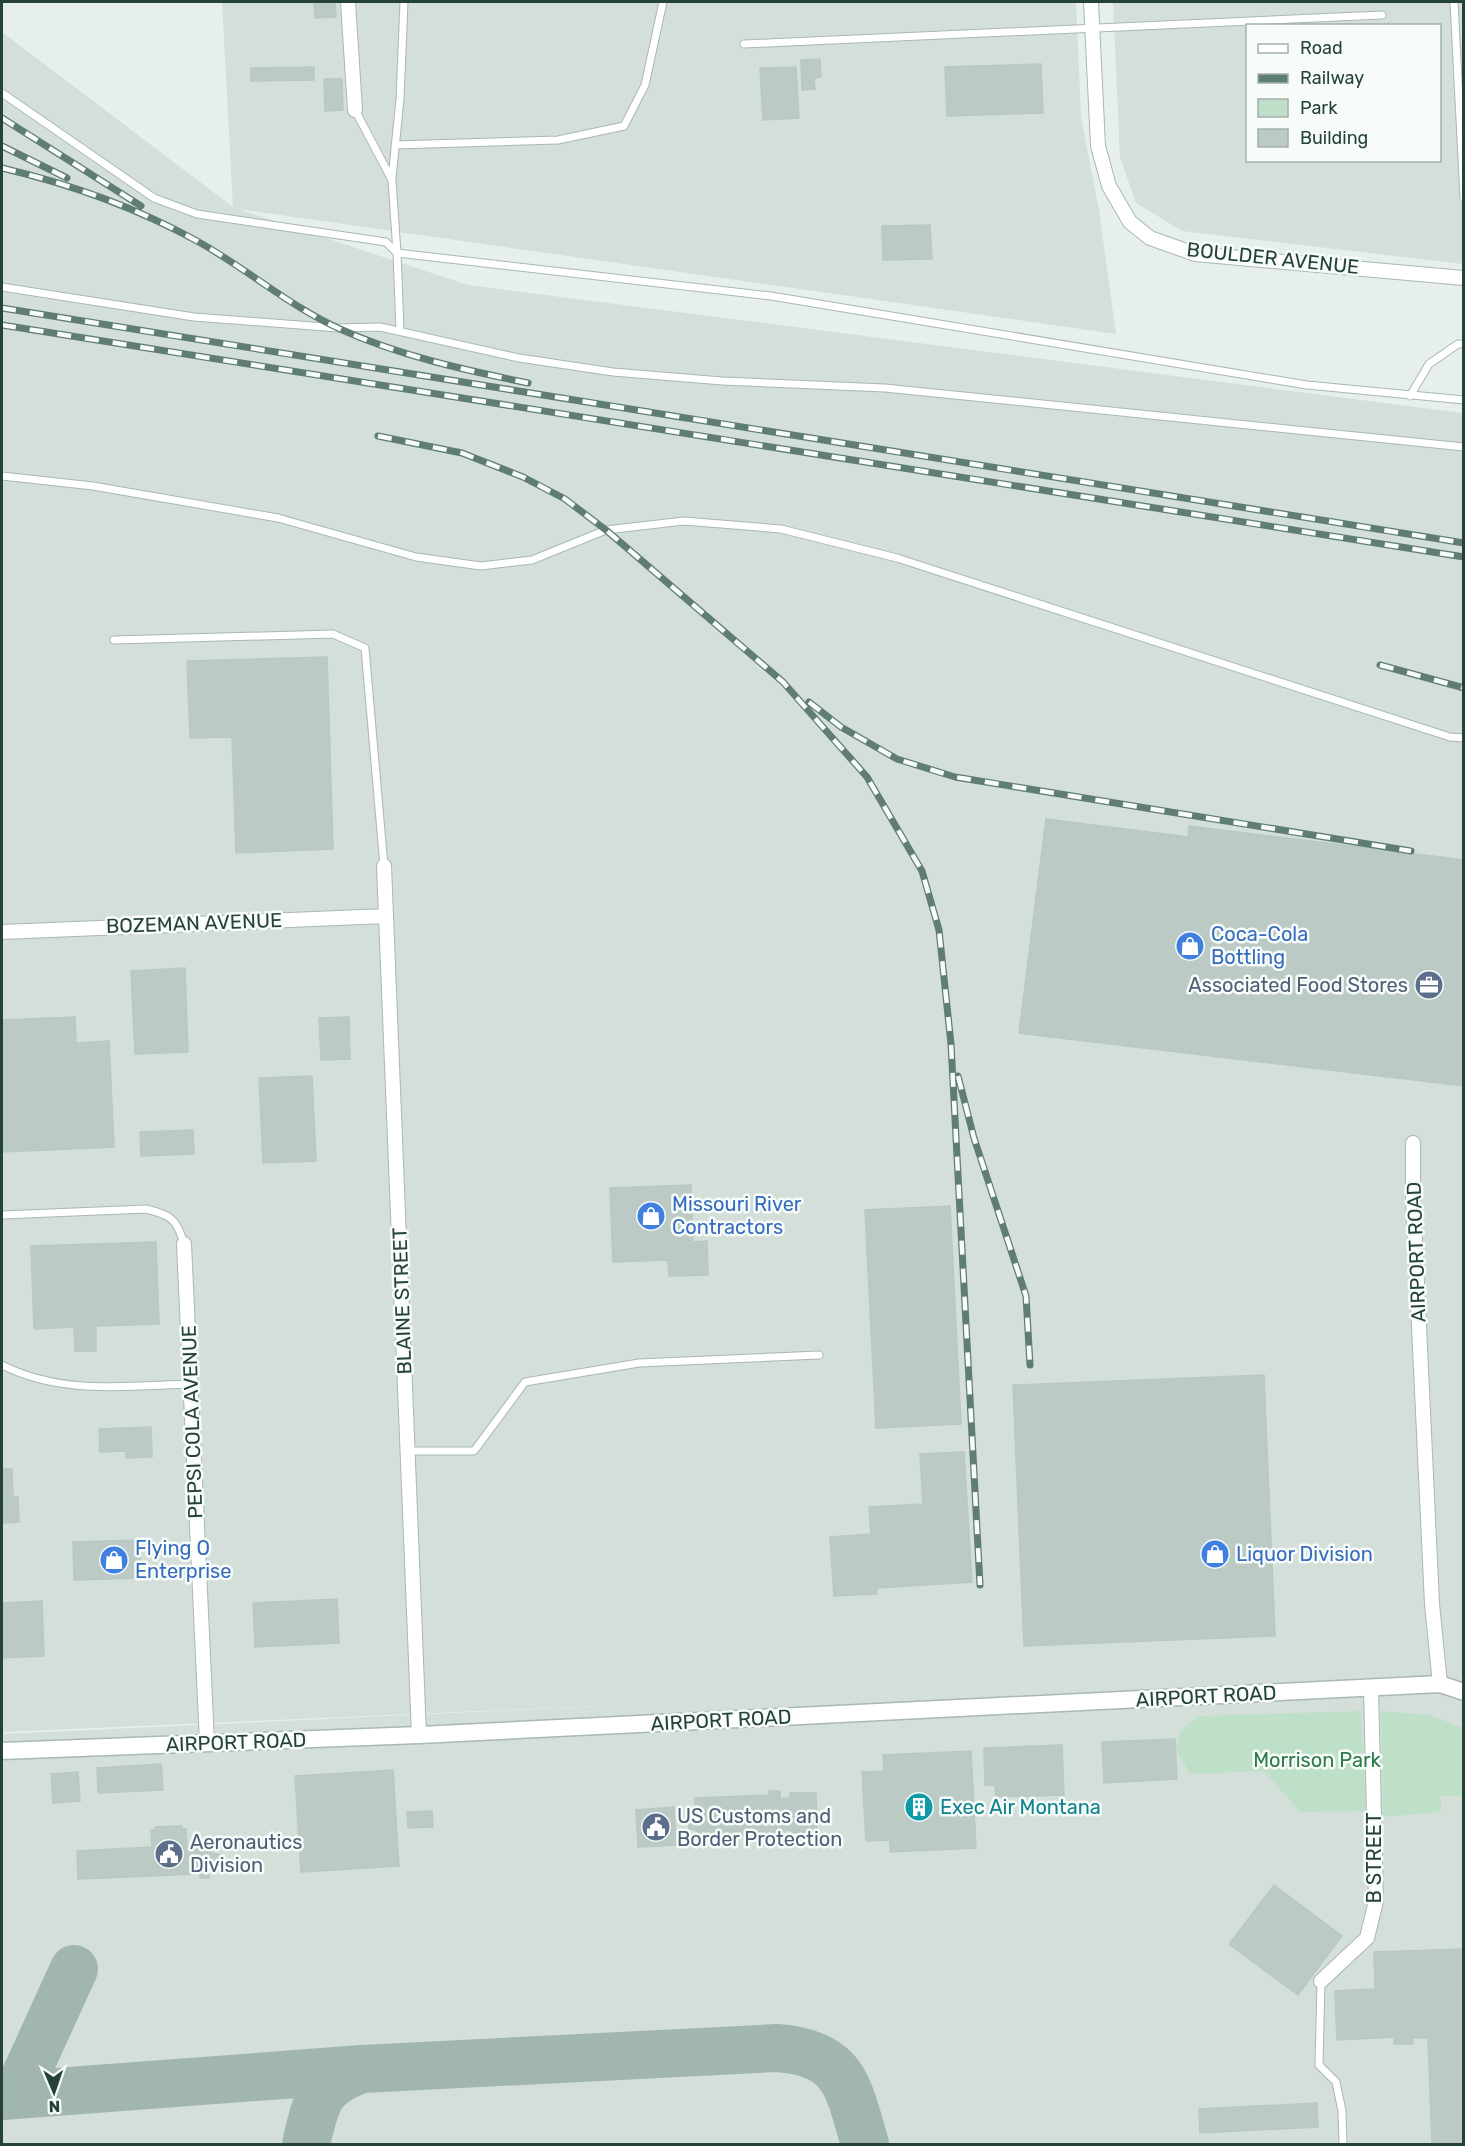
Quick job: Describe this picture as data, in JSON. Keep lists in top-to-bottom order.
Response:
{
  "streets": {
    "street": [
      "BOULDER AVENUE",
      "BOZEMAN AVENUE",
      "AIRPORT ROAD",
      "BLAINE STREET",
      "PEPSI COLA AVENUE",
      "B STREET"
    ]
  },
  "crossings": [
    ["BOZEMAN AVENUE", "BLAINE STREET"],
    ["AIRPORT ROAD", "BLAINE STREET"],
    ["AIRPORT ROAD", "PEPSI COLA AVENUE"],
    ["AIRPORT ROAD", "B STREET"]
  ],
  "parks": ["Morrison Park"],
  "places": {
    "shop": [
      "Coca-Cola Bottling",
      "Missouri River Contractors",
      "Liquor Division",
      "Flying O Enterprise"
    ],
    "office": ["Associated Food Stores"],
    "building": ["Exec Air Montana"],
    "public building": ["US Customs and Border Protection", "Aeronautics Division"]
  },
  "legend": [
    "Road",
    "Railway",
    "Park",
    "Building"
  ],
  "north": "bottom"
}
